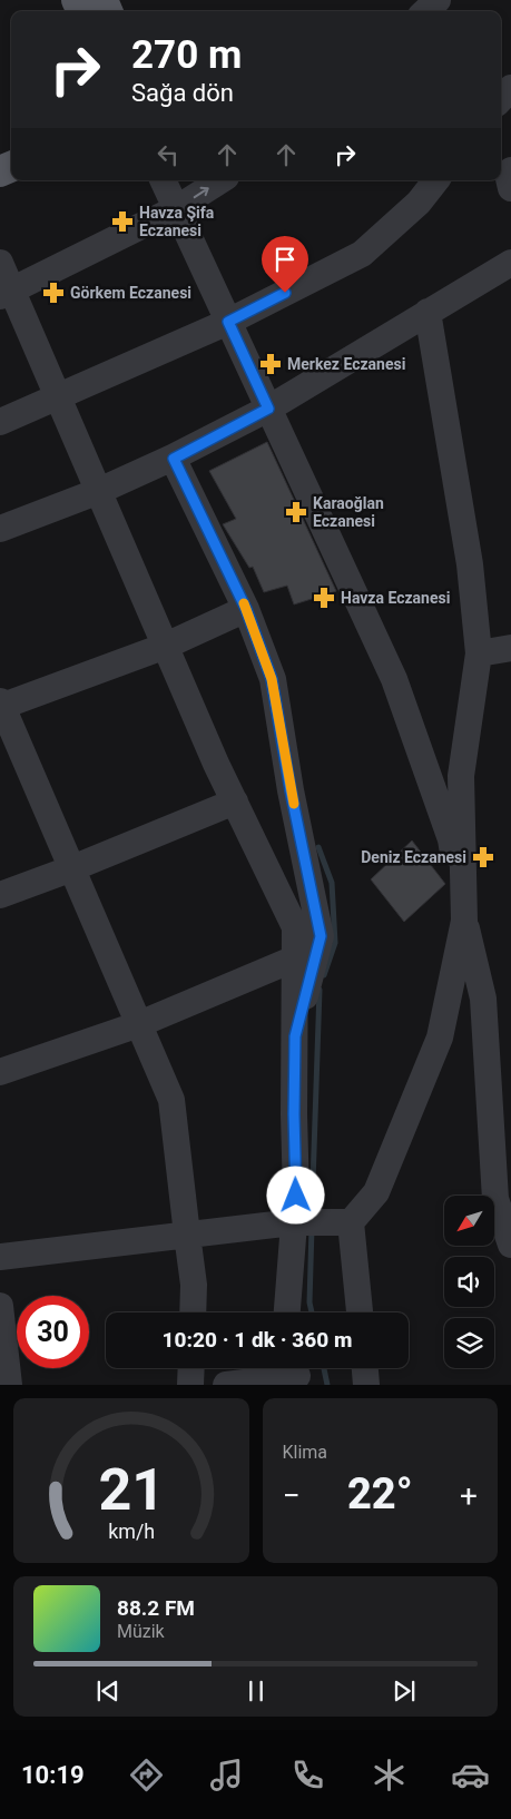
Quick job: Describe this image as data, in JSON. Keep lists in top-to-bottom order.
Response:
{
  "places": {
    "pharmacy": [
      "Havza Şifa Eczanesi",
      "Görkem Eczanesi",
      "Merkez Eczanesi",
      "Karaoğlan Eczanesi",
      "Havza Eczanesi",
      "Deniz Eczanesi"
    ]
  },
  "north": "bottom left",
  "page": {
    "turn": ["270 m", "Sağa dön"],
    "limit": "30",
    "trip": "10:20 · 1 dk · 360 m",
    "tile": "Klima",
    "heat": ["−", "22°", "+"],
    "song": ["88.2 FM", "Müzik"],
    "tabs": "10:19",
    "gauge": ["21", "km/h"]
  }
}
